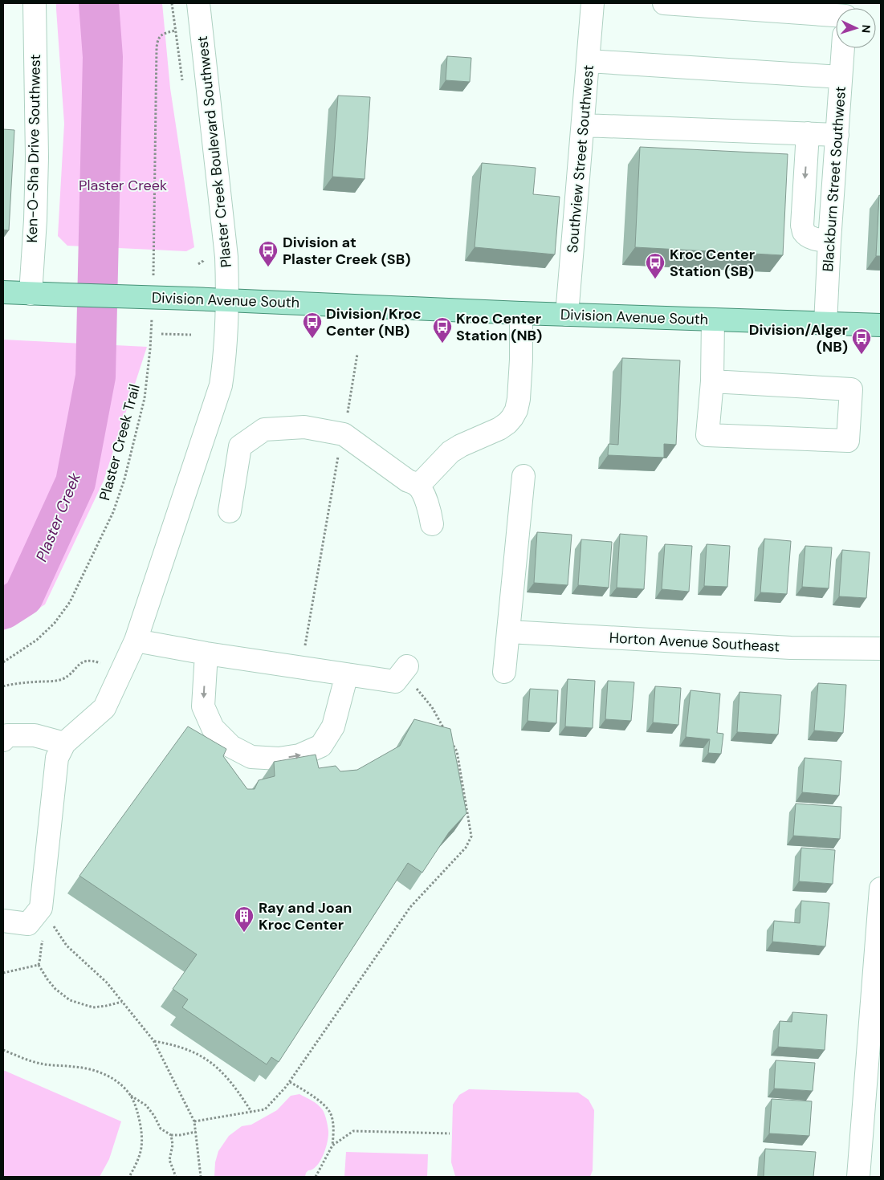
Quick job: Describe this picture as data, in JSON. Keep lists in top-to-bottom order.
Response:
{
  "streets": {
    "main road": ["Division Avenue South"],
    "street": [
      "Ken-O-Sha Drive Southwest",
      "Plaster Creek Boulevard Southwest",
      "Southview Street Southwest",
      "Blackburn Street Southwest",
      "Horton Avenue Southeast"
    ],
    "path": ["Plaster Creek Trail"]
  },
  "crossings": [
    ["Ken-O-Sha Drive Southwest", "Division Avenue South"],
    ["Plaster Creek Boulevard Southwest", "Division Avenue South"],
    ["Southview Street Southwest", "Division Avenue South"],
    ["Blackburn Street Southwest", "Division Avenue South"]
  ],
  "water": ["Plaster Creek"],
  "parks": ["Plaster Creek"],
  "places": {
    "bus stop": [
      "Division at Plaster Creek (SB)",
      "Kroc Center Station (SB)",
      "Division/Kroc Center (NB)",
      "Kroc Center Station (NB)",
      "Division/Alger (NB)"
    ],
    "building": ["Ray and Joan Kroc Center"]
  },
  "north": "right"
}
